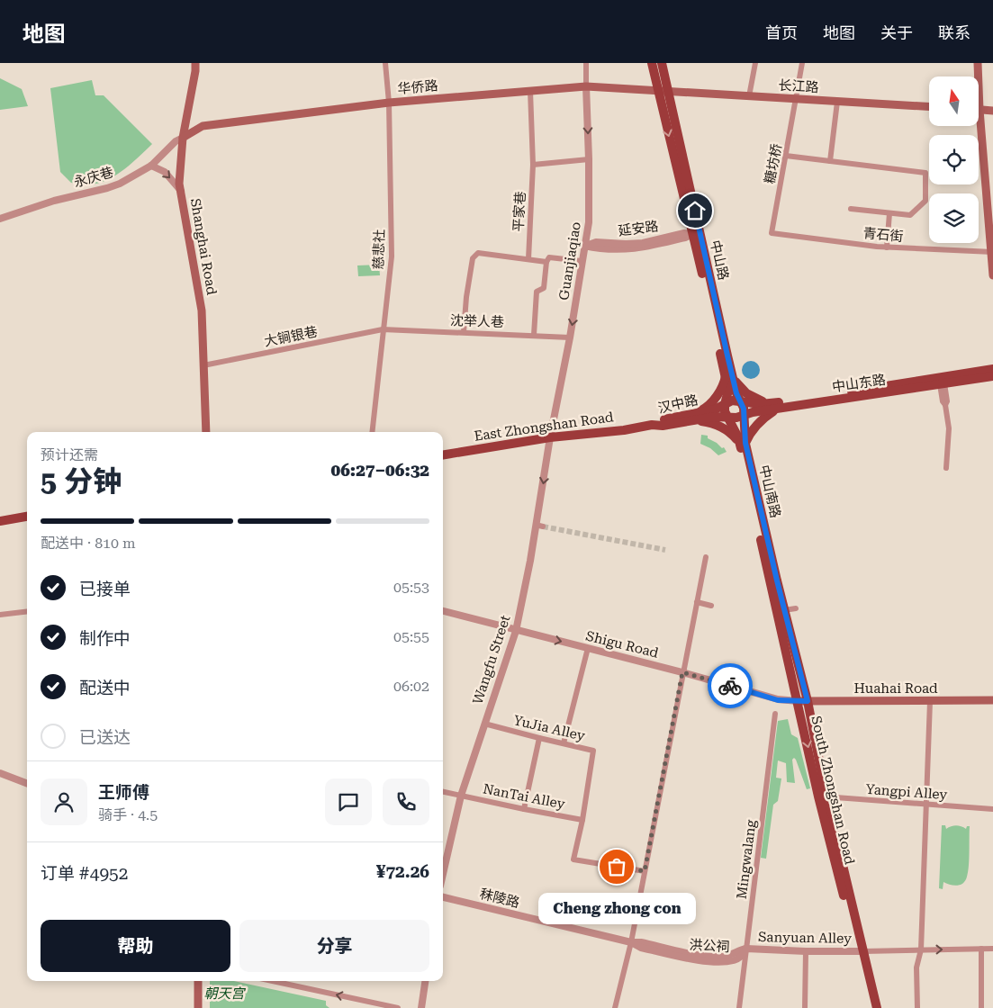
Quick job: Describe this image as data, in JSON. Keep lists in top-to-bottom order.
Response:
{
  "streets": {
    "main road": [
      "长江路",
      "华侨路",
      "Shanghai Road",
      "中山路",
      "中山东路",
      "汉中路",
      "East Zhongshan Road",
      "中山南路",
      "Huahai Road",
      "South Zhongshan Road"
    ],
    "street": [
      "糖坊桥",
      "永庆巷",
      "平家巷",
      "延安路",
      "青石街",
      "慈悲社",
      "Guanjiaqiao",
      "沈举人巷",
      "大锏银巷",
      "Shigu Road",
      "Wangfu Street",
      "YuJia Alley",
      "Yangpi Alley",
      "NanTai Alley",
      "Mingwalang",
      "秣陵路",
      "Sanyuan Alley",
      "洪公祠"
    ]
  },
  "crossings": [
    ["长江路", "华侨路"],
    ["长江路", "糖坊桥"],
    ["长江路", "中山路"],
    ["华侨路", "永庆巷"],
    ["华侨路", "平家巷"],
    ["华侨路", "Shanghai Road"],
    ["华侨路", "慈悲社"],
    ["华侨路", "中山路"],
    ["华侨路", "Guanjiaqiao"],
    ["糖坊桥", "青石街"],
    ["永庆巷", "Shanghai Road"],
    ["延安路", "中山路"],
    ["延安路", "Guanjiaqiao"],
    ["Shanghai Road", "大锏银巷"],
    ["慈悲社", "沈举人巷"],
    ["慈悲社", "大锏银巷"],
    ["中山路", "中山东路"],
    ["中山路", "汉中路"],
    ["中山路", "中山南路"],
    ["Guanjiaqiao", "沈举人巷"],
    ["Guanjiaqiao", "East Zhongshan Road"],
    ["Guanjiaqiao", "Wangfu Street"],
    ["沈举人巷", "大锏银巷"],
    ["中山东路", "汉中路"],
    ["中山东路", "中山南路"],
    ["汉中路", "East Zhongshan Road"],
    ["汉中路", "中山南路"],
    ["East Zhongshan Road", "Wangfu Street"],
    ["中山南路", "South Zhongshan Road"],
    ["Shigu Road", "Wangfu Street"],
    ["Shigu Road", "Huahai Road"],
    ["Shigu Road", "South Zhongshan Road"],
    ["Wangfu Street", "YuJia Alley"],
    ["Wangfu Street", "NanTai Alley"],
    ["Huahai Road", "South Zhongshan Road"],
    ["YuJia Alley", "NanTai Alley"],
    ["South Zhongshan Road", "Yangpi Alley"],
    ["South Zhongshan Road", "Sanyuan Alley"],
    ["Mingwalang", "Sanyuan Alley"],
    ["Mingwalang", "洪公祠"],
    ["秣陵路", "洪公祠"],
    ["Sanyuan Alley", "洪公祠"]
  ],
  "one_way": ["Wangfu Street"],
  "parks": ["朝天宫"],
  "places": ["Cheng zhong con"],
  "north": "top",
  "page": {
    "header": "地图",
    "nav": [
      "首页",
      "地图",
      "关于",
      "联系"
    ],
    "heading": ["5 分钟", "预计还需", "06:27–06:32"],
    "panel": [
      "王师傅",
      "骑手 · 4.5",
      "订单 #4952",
      "¥72.26"
    ],
    "bar": "配送中 · 810 m",
    "list": [
      ["已接单", "05:53"],
      ["制作中", "05:55"],
      ["配送中", "06:02"],
      "已送达"
    ],
    "bubble": "Cheng zhong con",
    "buttons": ["帮助", "分享"]
  }
}
